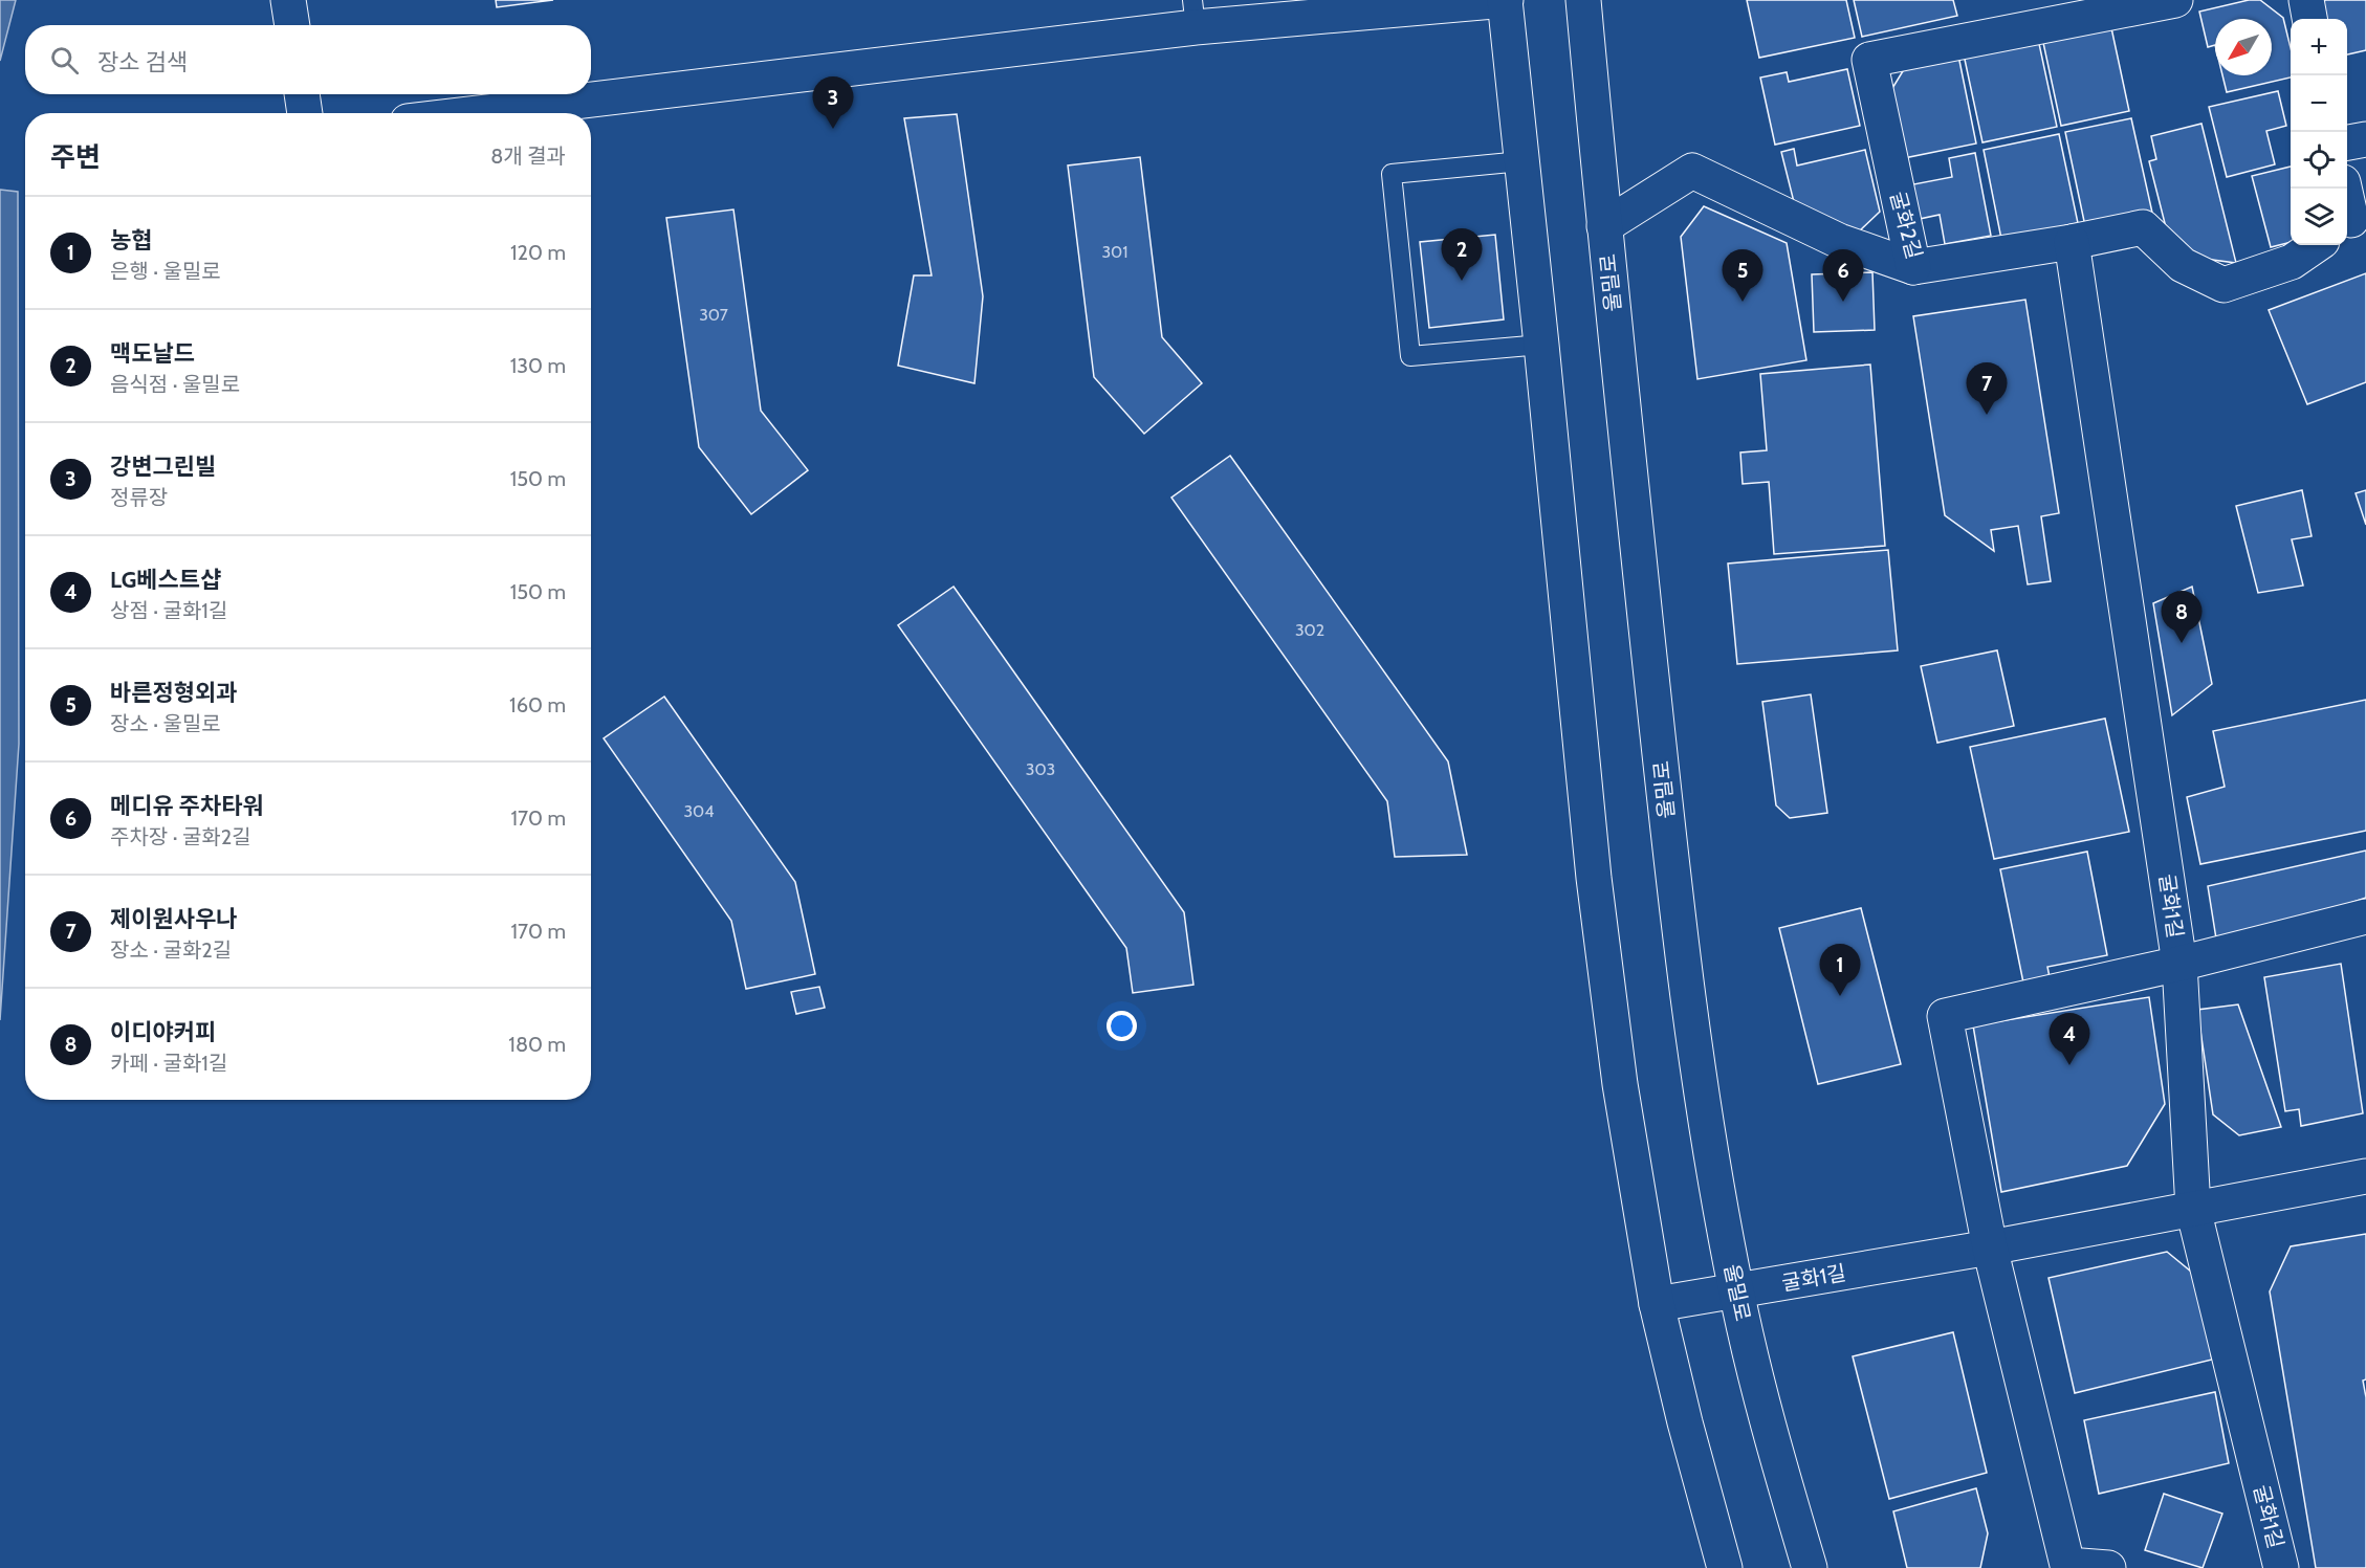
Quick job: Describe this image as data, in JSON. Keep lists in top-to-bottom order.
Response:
{
  "streets": {
    "street": ["굴화2길", "울밀로", "굴화1길"]
  },
  "crossings": [
    ["굴화2길", "굴화1길"],
    ["울밀로", "굴화1길"]
  ],
  "house_numbers": [
    "301",
    "307",
    "302",
    "303",
    "304"
  ],
  "north": "bottom left",
  "page": {
    "map_buttons": ["+", "−"],
    "search": "장소 검색",
    "pins": [
      "3",
      "2",
      "5",
      "6",
      "7",
      "8",
      "1",
      "4"
    ],
    "heading": ["주변", "8개 결과"],
    "list": [
      {
        "mark": "1",
        "name": "농협",
        "note": "은행 · 울밀로",
        "value": "120 m"
      },
      {
        "mark": "2",
        "name": "맥도날드",
        "note": "음식점 · 울밀로",
        "value": "130 m"
      },
      {
        "mark": "3",
        "name": "강변그린빌",
        "note": "정류장",
        "value": "150 m"
      },
      {
        "mark": "4",
        "name": "LG베스트샵",
        "note": "상점 · 굴화1길",
        "value": "150 m"
      },
      {
        "mark": "5",
        "name": "바른정형외과",
        "note": "장소 · 울밀로",
        "value": "160 m"
      },
      {
        "mark": "6",
        "name": "메디유 주차타워",
        "note": "주차장 · 굴화2길",
        "value": "170 m"
      },
      {
        "mark": "7",
        "name": "제이원사우나",
        "note": "장소 · 굴화2길",
        "value": "170 m"
      },
      {
        "mark": "8",
        "name": "이디야커피",
        "note": "카페 · 굴화1길",
        "value": "180 m"
      }
    ]
  }
}
